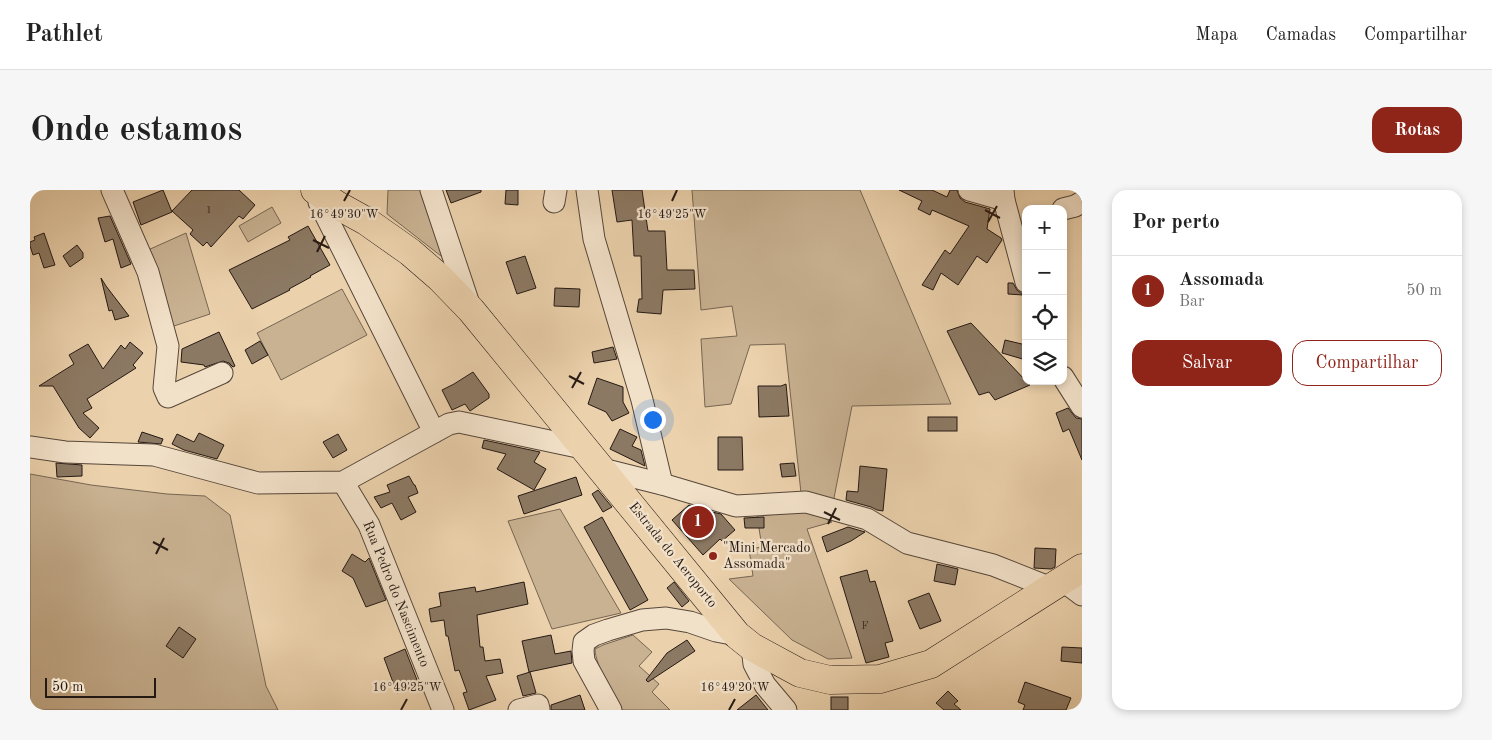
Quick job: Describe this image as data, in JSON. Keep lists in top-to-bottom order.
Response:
{
  "streets": {
    "main road": ["Estrada do Aeroporto"],
    "street": ["Rua Pedro do Nascimento"]
  },
  "places": ["\"Mini Mercado Assomada\""],
  "house_numbers": ["1", "F"],
  "scale_bar": "50 m",
  "page": {
    "header": "Pathlet",
    "nav": ["Mapa", "Camadas", "Compartilhar"],
    "buttons": [
      "Rotas",
      ["Salvar", "Compartilhar"]
    ],
    "title": "Onde estamos",
    "heading": "Por perto",
    "map_buttons": ["+", "−"],
    "list": [
      {
        "mark": "1",
        "name": "Assomada",
        "note": "Bar",
        "value": "50 m"
      }
    ],
    "pins": "1",
    "scale": "50 m"
  },
  "coordinates": ["16°49'30\"W", "16°49'25\"W", "16°49'20\"W"]
}
